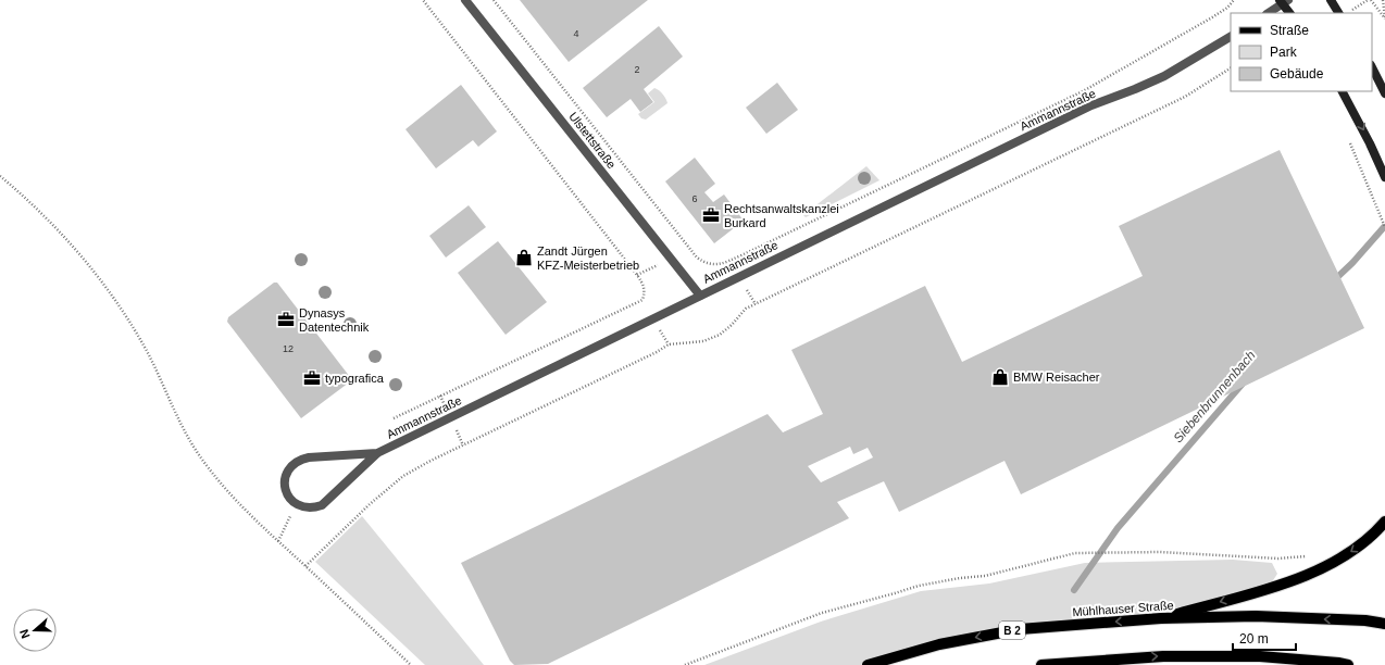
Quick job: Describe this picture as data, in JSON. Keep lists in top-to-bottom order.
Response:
{
  "streets": {
    "main road": ["Mühlhauser Straße", "B 2"],
    "street": ["Ammannstraße", "Ulstettstraße"]
  },
  "crossings": [
    ["Ammannstraße", "Ulstettstraße"]
  ],
  "water": ["Siebenbrunnenbach"],
  "places": {
    "office": ["Rechtsanwaltskanzlei Burkard", "Dynasys Datentechnik", "typografica"],
    "shop": ["Zandt Jürgen KFZ-Meisterbetrieb", "BMW Reisacher"]
  },
  "house_numbers": [
    "4",
    "2",
    "6",
    "12"
  ],
  "legend": ["Straße", "Park", "Gebäude"],
  "scale_bar": "20 m",
  "north": "left"
}
